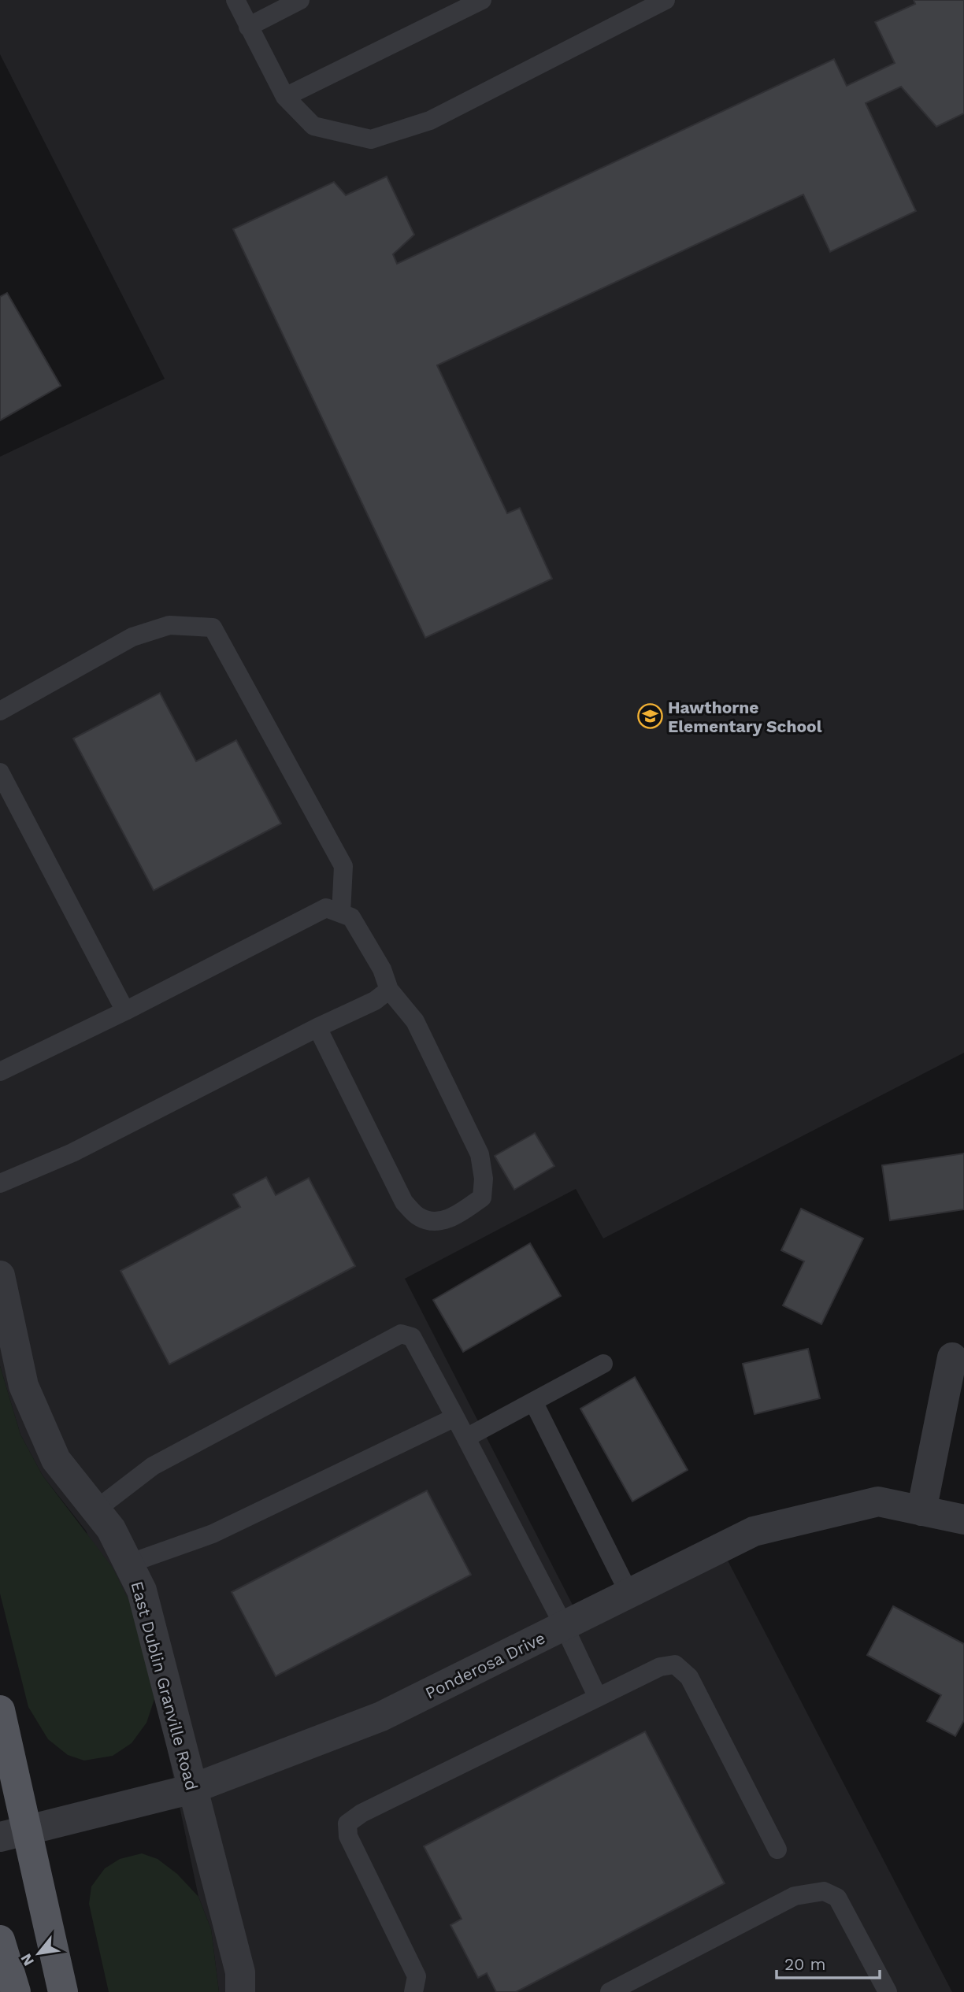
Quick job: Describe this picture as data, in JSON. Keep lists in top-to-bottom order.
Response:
{
  "streets": {
    "street": ["Ponderosa Drive", "East Dublin Granville Road"]
  },
  "crossings": [
    ["Ponderosa Drive", "East Dublin Granville Road"]
  ],
  "places": {
    "school or university": ["Hawthorne Elementary School"]
  },
  "scale_bar": "20 m",
  "north": "bottom left"
}
